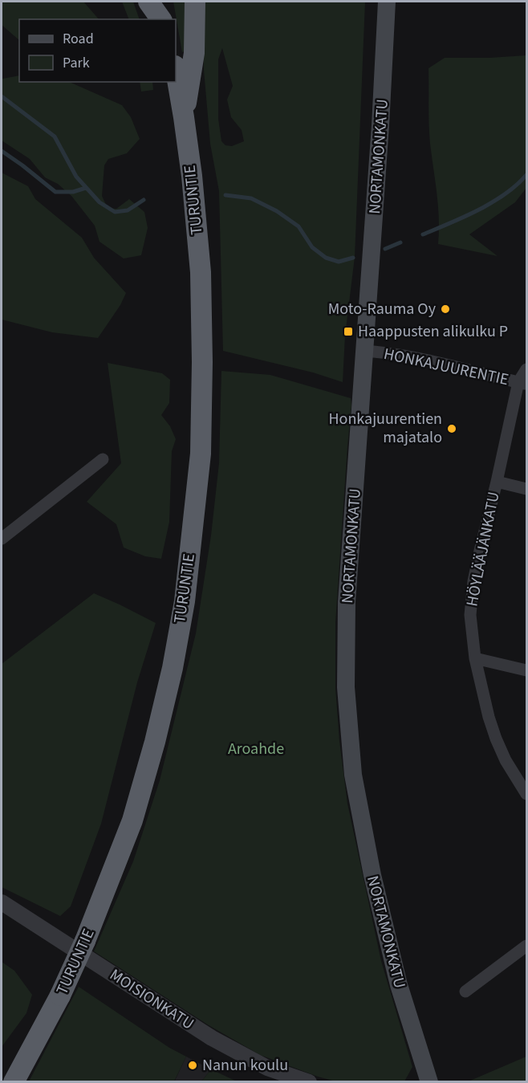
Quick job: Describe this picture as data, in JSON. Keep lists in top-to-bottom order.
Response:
{
  "streets": {
    "highway": ["TURUNTIE"],
    "main road": ["NORTAMONKATU"],
    "street": ["HONKAJUURENTIE", "HÖYLÄÄJÄNKATU", "MOISIONKATU"]
  },
  "crossings": [
    ["NORTAMONKATU", "HONKAJUURENTIE"],
    ["HONKAJUURENTIE", "HÖYLÄÄJÄNKATU"]
  ],
  "parks": ["Aroahde"],
  "places": {
    "other": ["Moto-Rauma Oy", "Honkajuurentien majatalo", "Nanun koulu"],
    "transit": ["Haappusten alikulku P"]
  },
  "legend": ["Road", "Park"]
}
